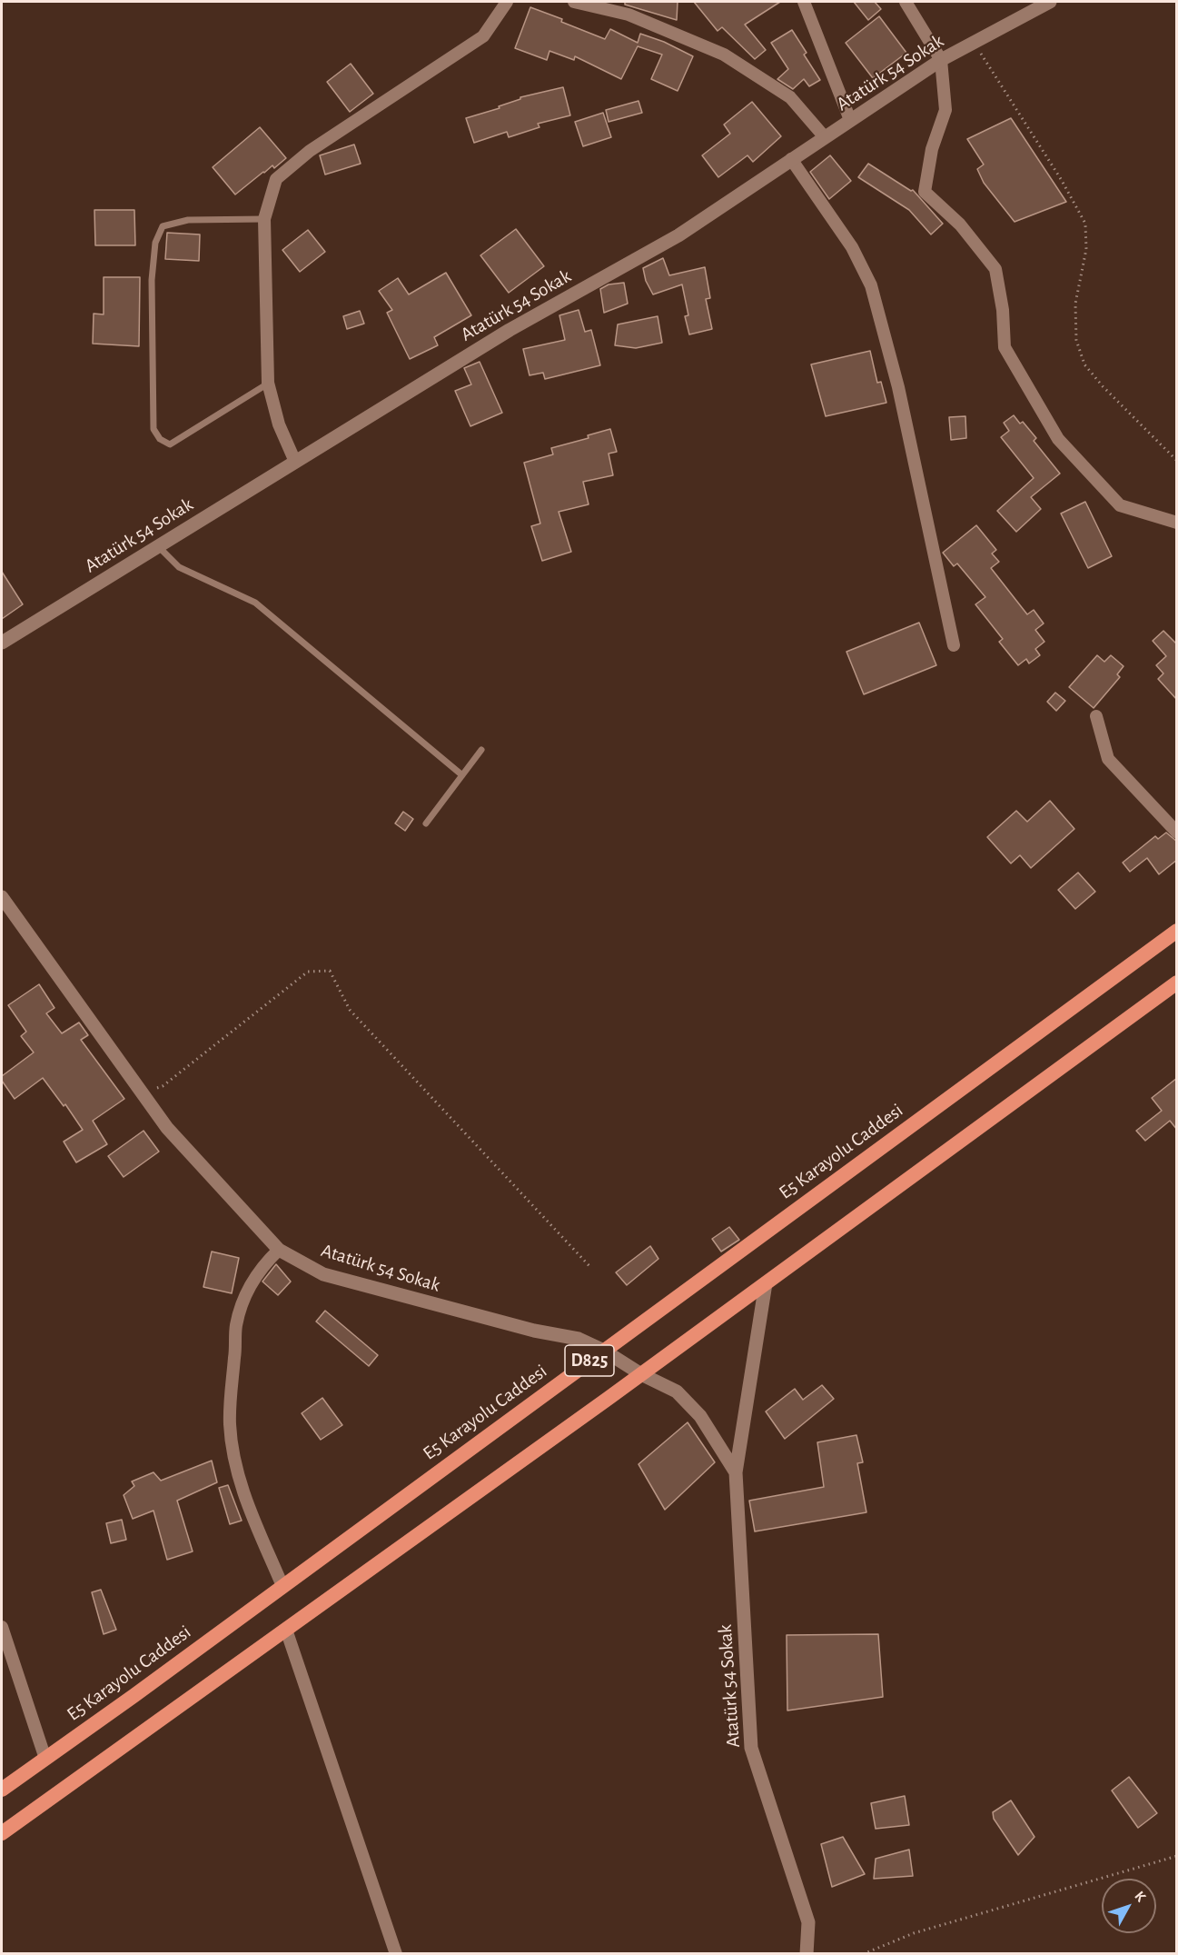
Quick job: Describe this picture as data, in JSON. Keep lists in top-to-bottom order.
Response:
{
  "streets": {
    "highway": ["E5 Karayolu Caddesi", "D825"],
    "street": ["Atatürk 54 Sokak"]
  },
  "crossings": [
    ["Atatürk 54 Sokak", "E5 Karayolu Caddesi"],
    ["Atatürk 54 Sokak", "D825"]
  ],
  "north": "top right"
}
